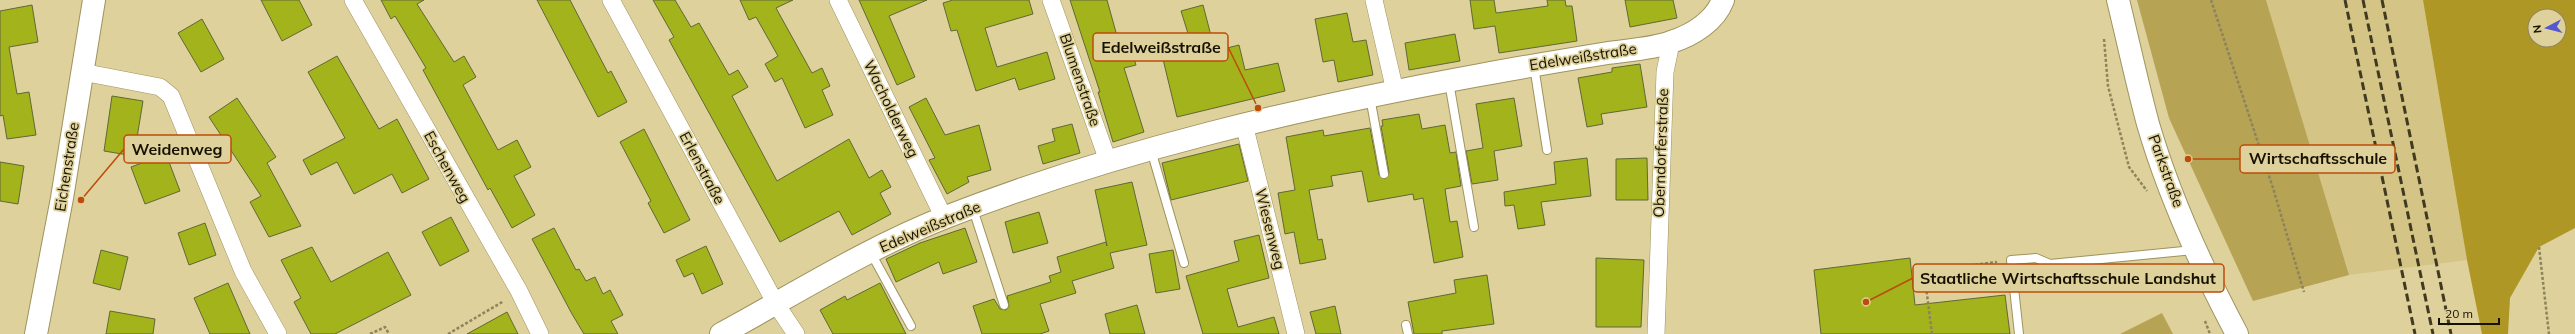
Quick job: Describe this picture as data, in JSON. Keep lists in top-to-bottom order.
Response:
{
  "streets": {
    "street": [
      "Edelweißstraße",
      "Blumenstraße",
      "Wacholderweg",
      "Oberndorferstraße",
      "Eichenstraße",
      "Eschenweg",
      "Erlenstraße",
      "Parkstraße",
      "Wiesenweg"
    ]
  },
  "crossings": [
    ["Edelweißstraße", "Blumenstraße"],
    ["Edelweißstraße", "Wacholderweg"],
    ["Edelweißstraße", "Oberndorferstraße"],
    ["Edelweißstraße", "Erlenstraße"],
    ["Edelweißstraße", "Wiesenweg"]
  ],
  "places": [
    "Edelweißstraße",
    "Wirtschaftsschule",
    "Weidenweg",
    "Staatliche Wirtschaftsschule Landshut"
  ],
  "scale_bar": "20 m",
  "north": "left"
}
